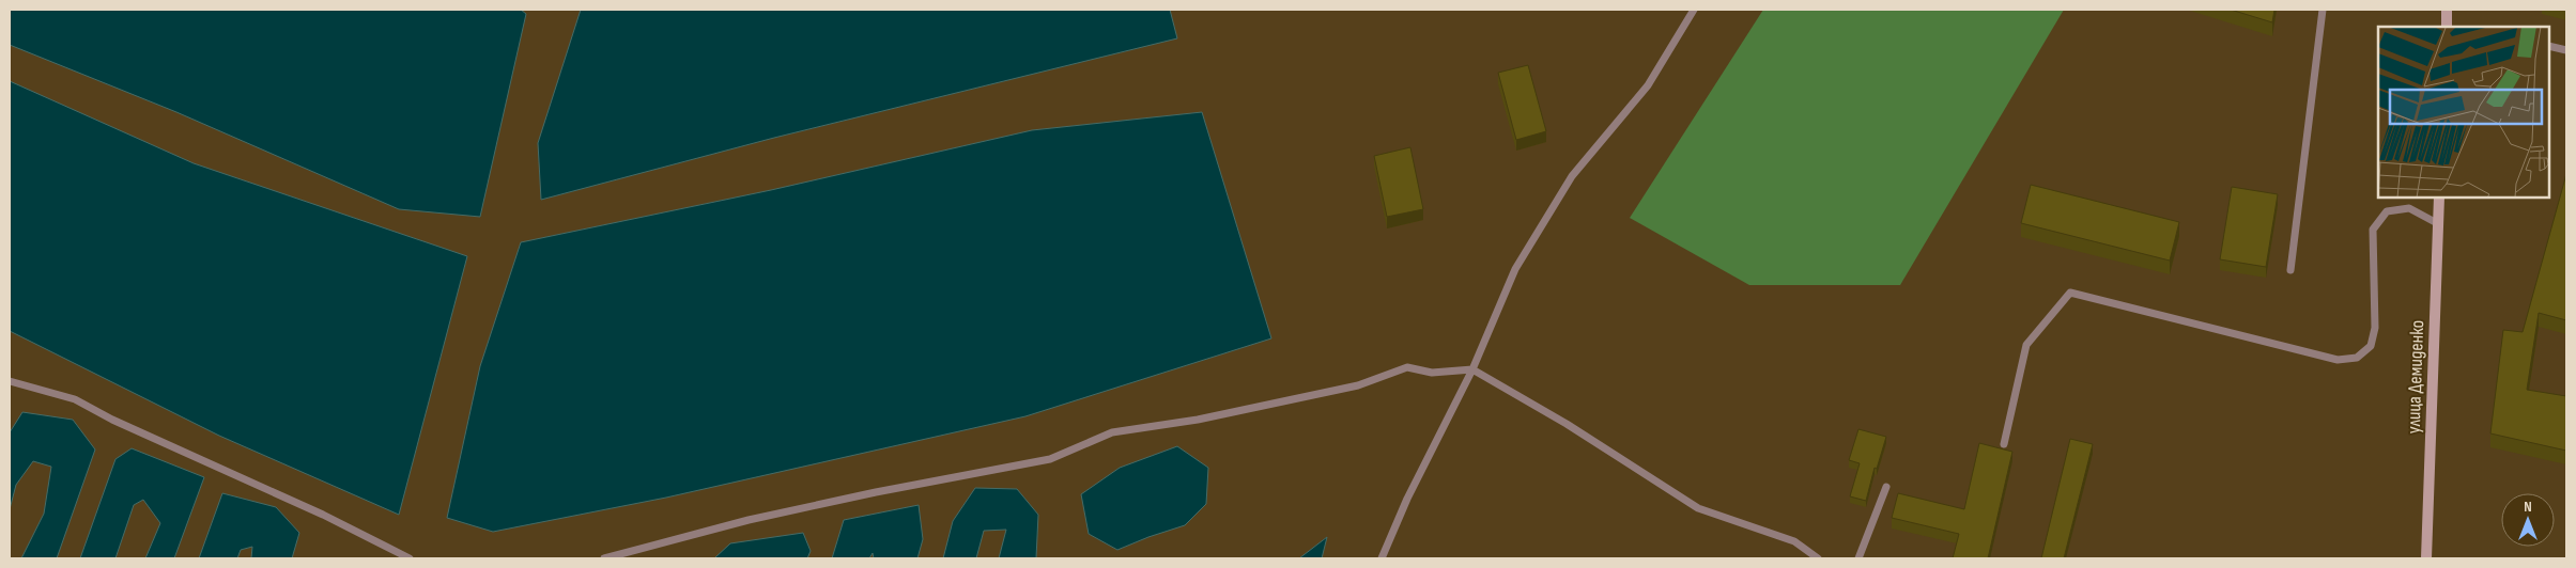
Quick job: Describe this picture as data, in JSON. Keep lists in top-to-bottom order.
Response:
{
  "streets": {
    "main road": ["улица Демиденко"]
  },
  "north": "top"
}
